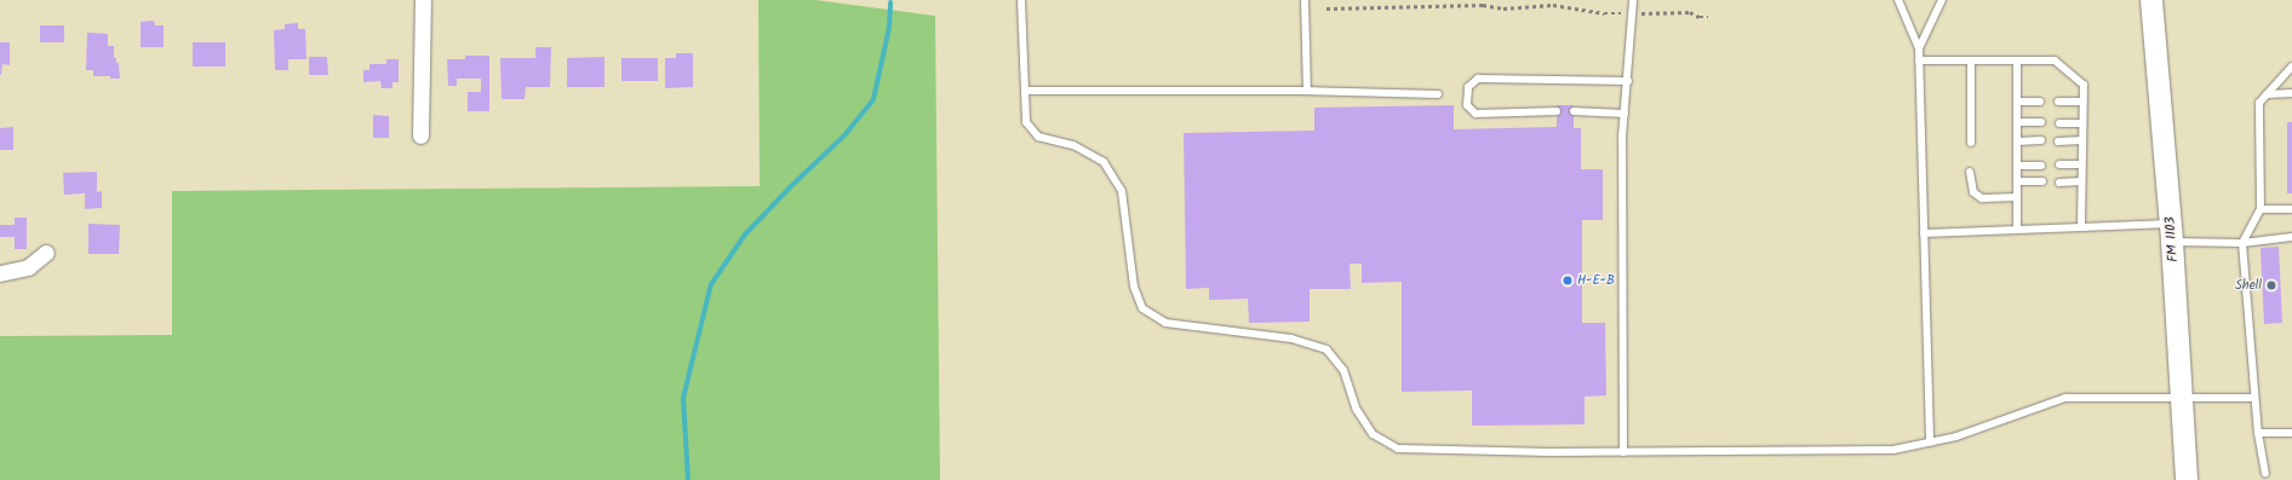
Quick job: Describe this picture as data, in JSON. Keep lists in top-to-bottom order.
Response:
{
  "streets": {
    "main road": ["FM 1103"]
  },
  "places": ["H-E-B", "Shell"]
}
